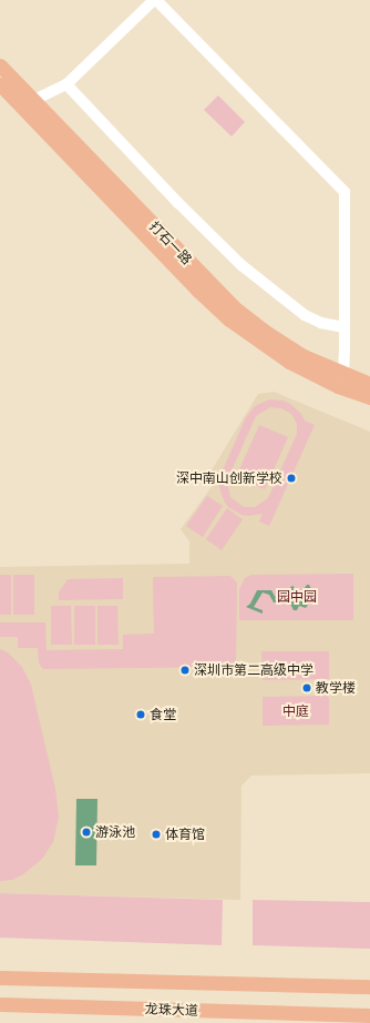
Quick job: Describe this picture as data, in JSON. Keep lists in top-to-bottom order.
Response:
{
  "streets": {
    "main road": ["打石一路", "龙珠大道"]
  },
  "parks": ["园中园", "中庭"],
  "places": [
    "深中南山创新学校",
    "深圳市第二高级中学",
    "教学楼",
    "食堂",
    "游泳池",
    "体育馆"
  ]
}
